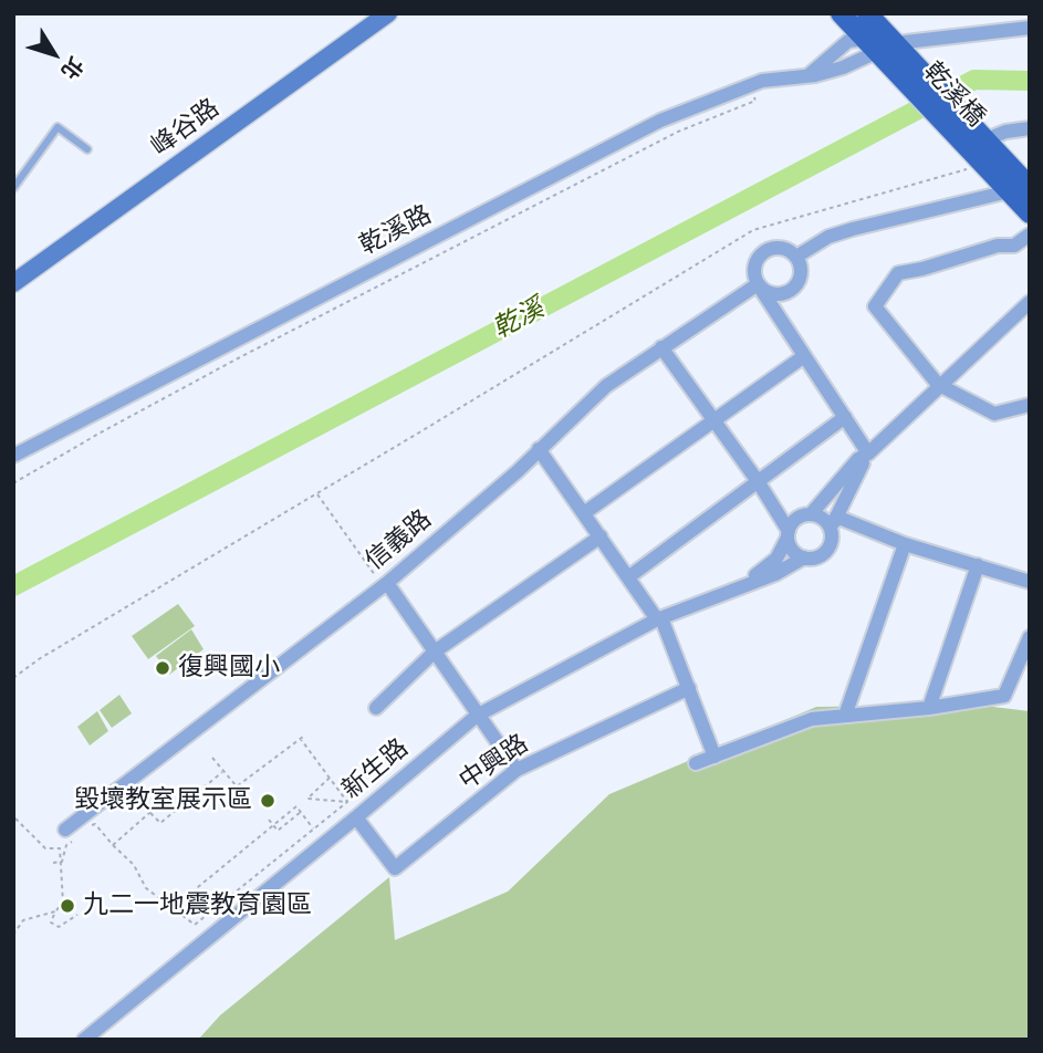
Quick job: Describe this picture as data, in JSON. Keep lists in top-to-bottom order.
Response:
{
  "streets": {
    "main road": ["乾溪橋"],
    "street": [
      "峰谷路",
      "乾溪路",
      "信義路",
      "中興路",
      "新生路"
    ]
  },
  "crossings": [
    ["中興路", "新生路"]
  ],
  "water": ["乾溪"],
  "places": ["復興國小", "毀壞教室展示區", "九二一地震教育園區"],
  "north": "bottom right"
}
